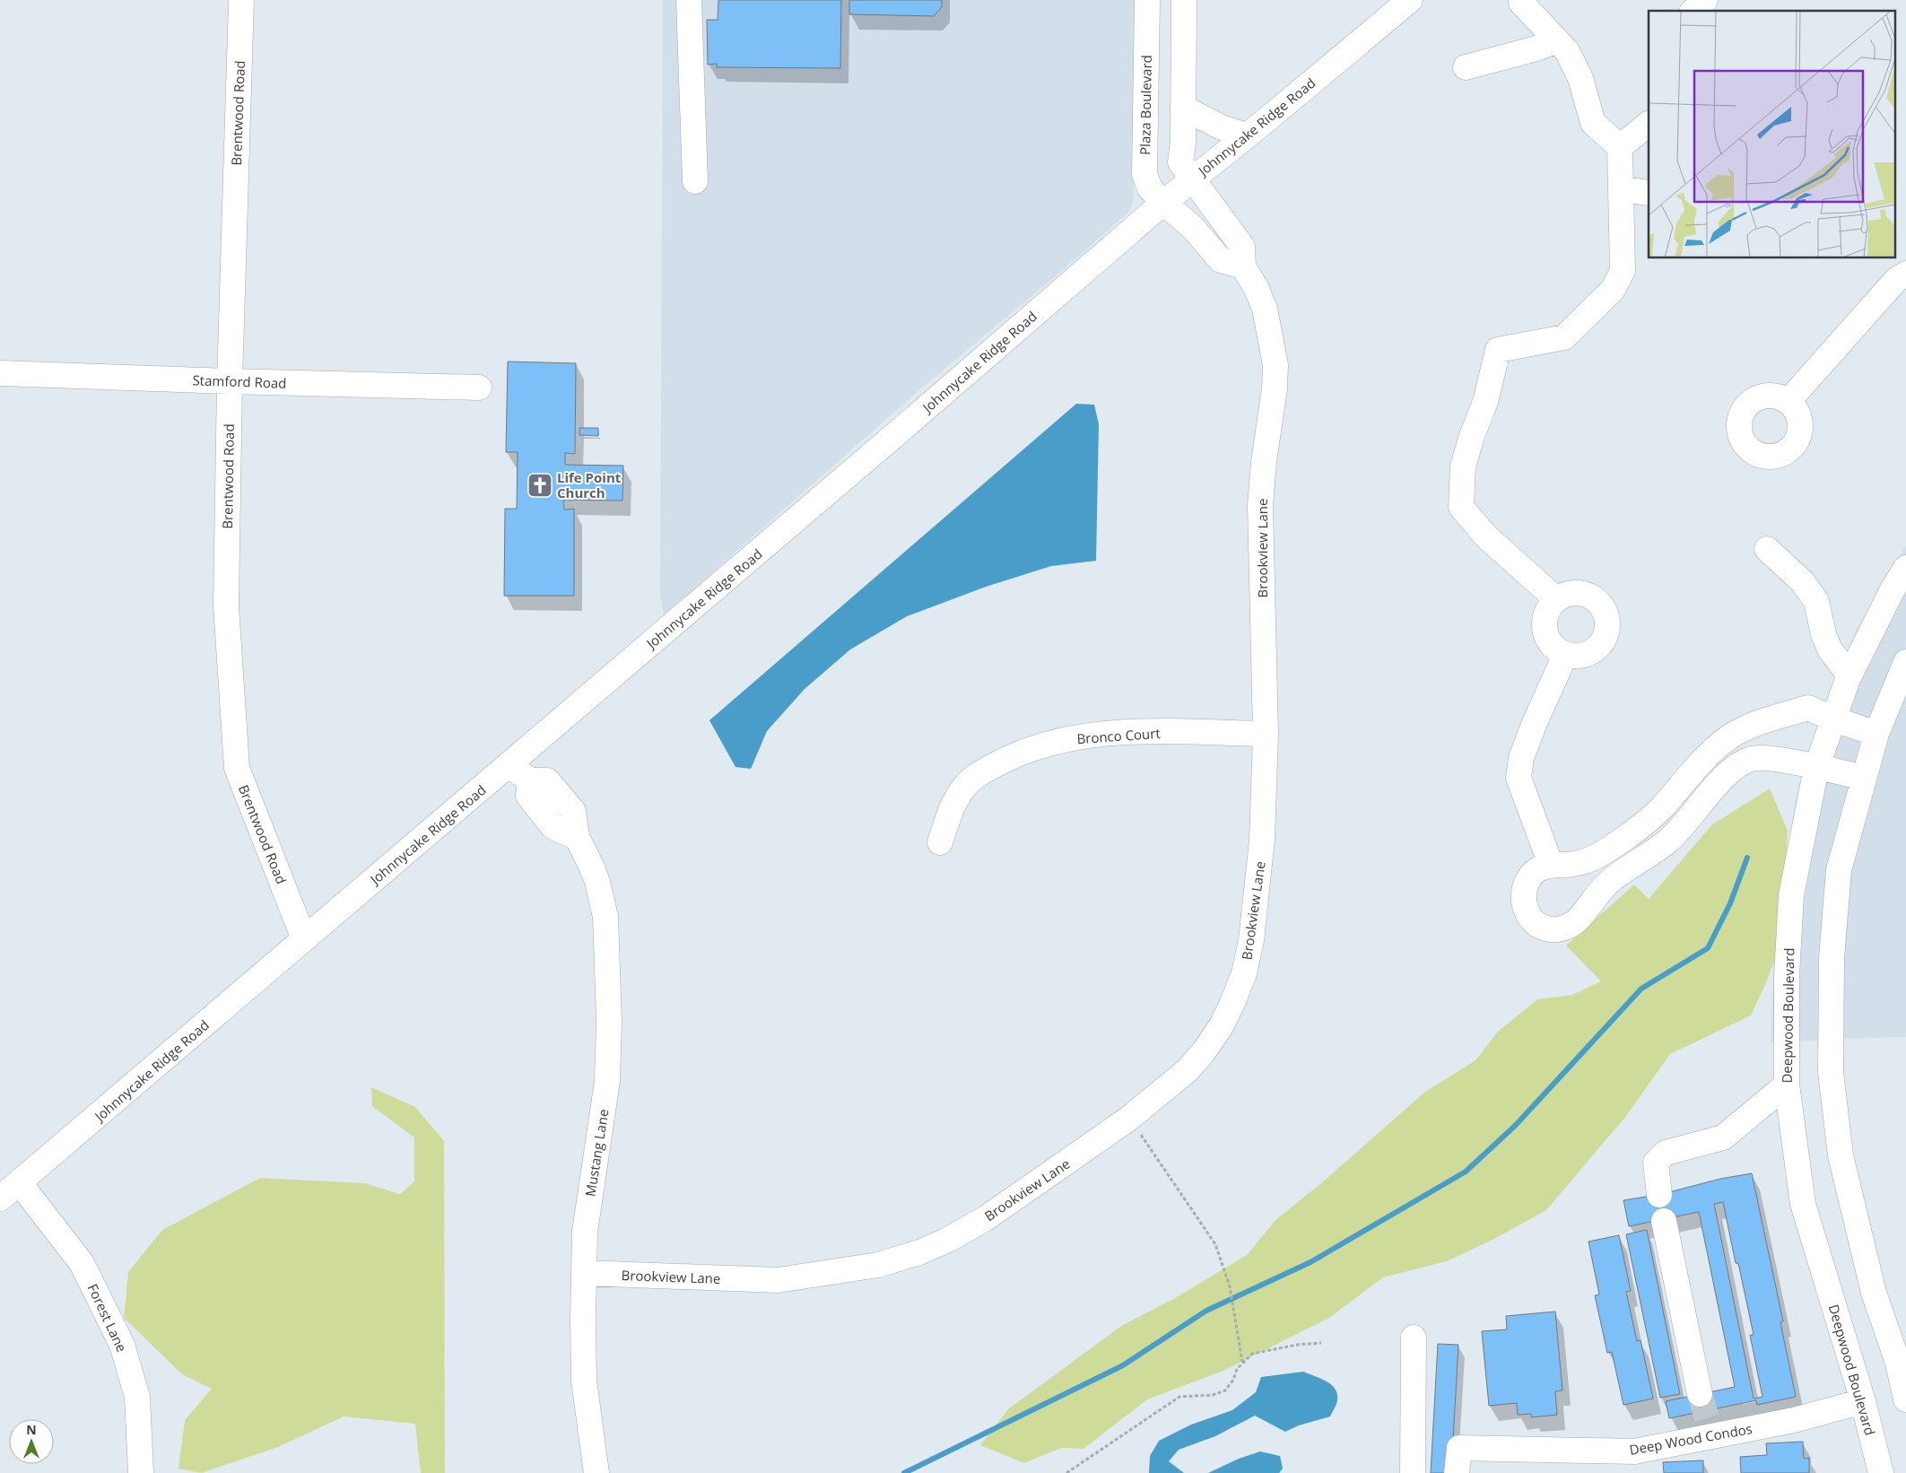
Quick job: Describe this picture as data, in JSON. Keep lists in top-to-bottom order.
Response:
{
  "streets": {
    "street": [
      "Plaza Boulevard",
      "Brentwood Road",
      "Johnnycake Ridge Road",
      "Stamford Road",
      "Brookview Lane",
      "Bronco Court",
      "Deepwood Boulevard",
      "Mustang Lane",
      "Forest Lane",
      "Deep Wood Condos"
    ]
  },
  "crossings": [
    ["Plaza Boulevard", "Johnnycake Ridge Road"],
    ["Brentwood Road", "Johnnycake Ridge Road"],
    ["Brentwood Road", "Stamford Road"],
    ["Johnnycake Ridge Road", "Brookview Lane"],
    ["Johnnycake Ridge Road", "Mustang Lane"],
    ["Johnnycake Ridge Road", "Forest Lane"],
    ["Brookview Lane", "Bronco Court"],
    ["Brookview Lane", "Mustang Lane"],
    ["Deepwood Boulevard", "Deep Wood Condos"]
  ],
  "places": {
    "church": ["Life Point Church"]
  },
  "north": "top"
}
